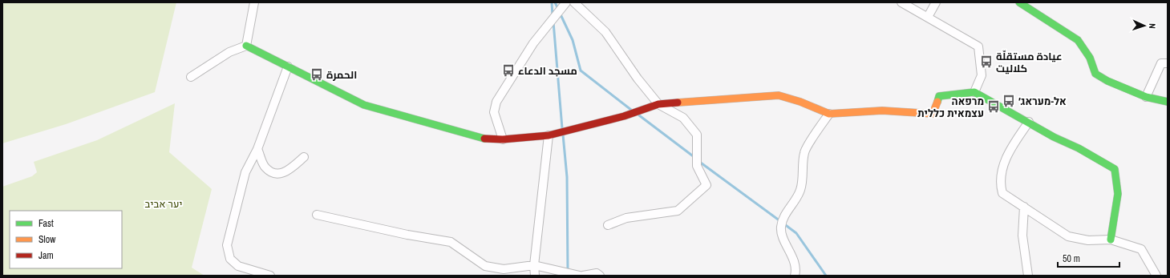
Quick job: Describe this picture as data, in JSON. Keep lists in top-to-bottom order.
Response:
{
  "parks": ["יער אביב"],
  "places": {
    "bus stop": [
      "عيادة مستقلّة كلاليت",
      "مسجد الدعاء",
      "الحمرة",
      "אל-מעראג׳",
      "מרפאה עצמאית כללית"
    ]
  },
  "legend": ["Fast", "Slow", "Jam"],
  "scale_bar": "50 m",
  "north": "right"
}
